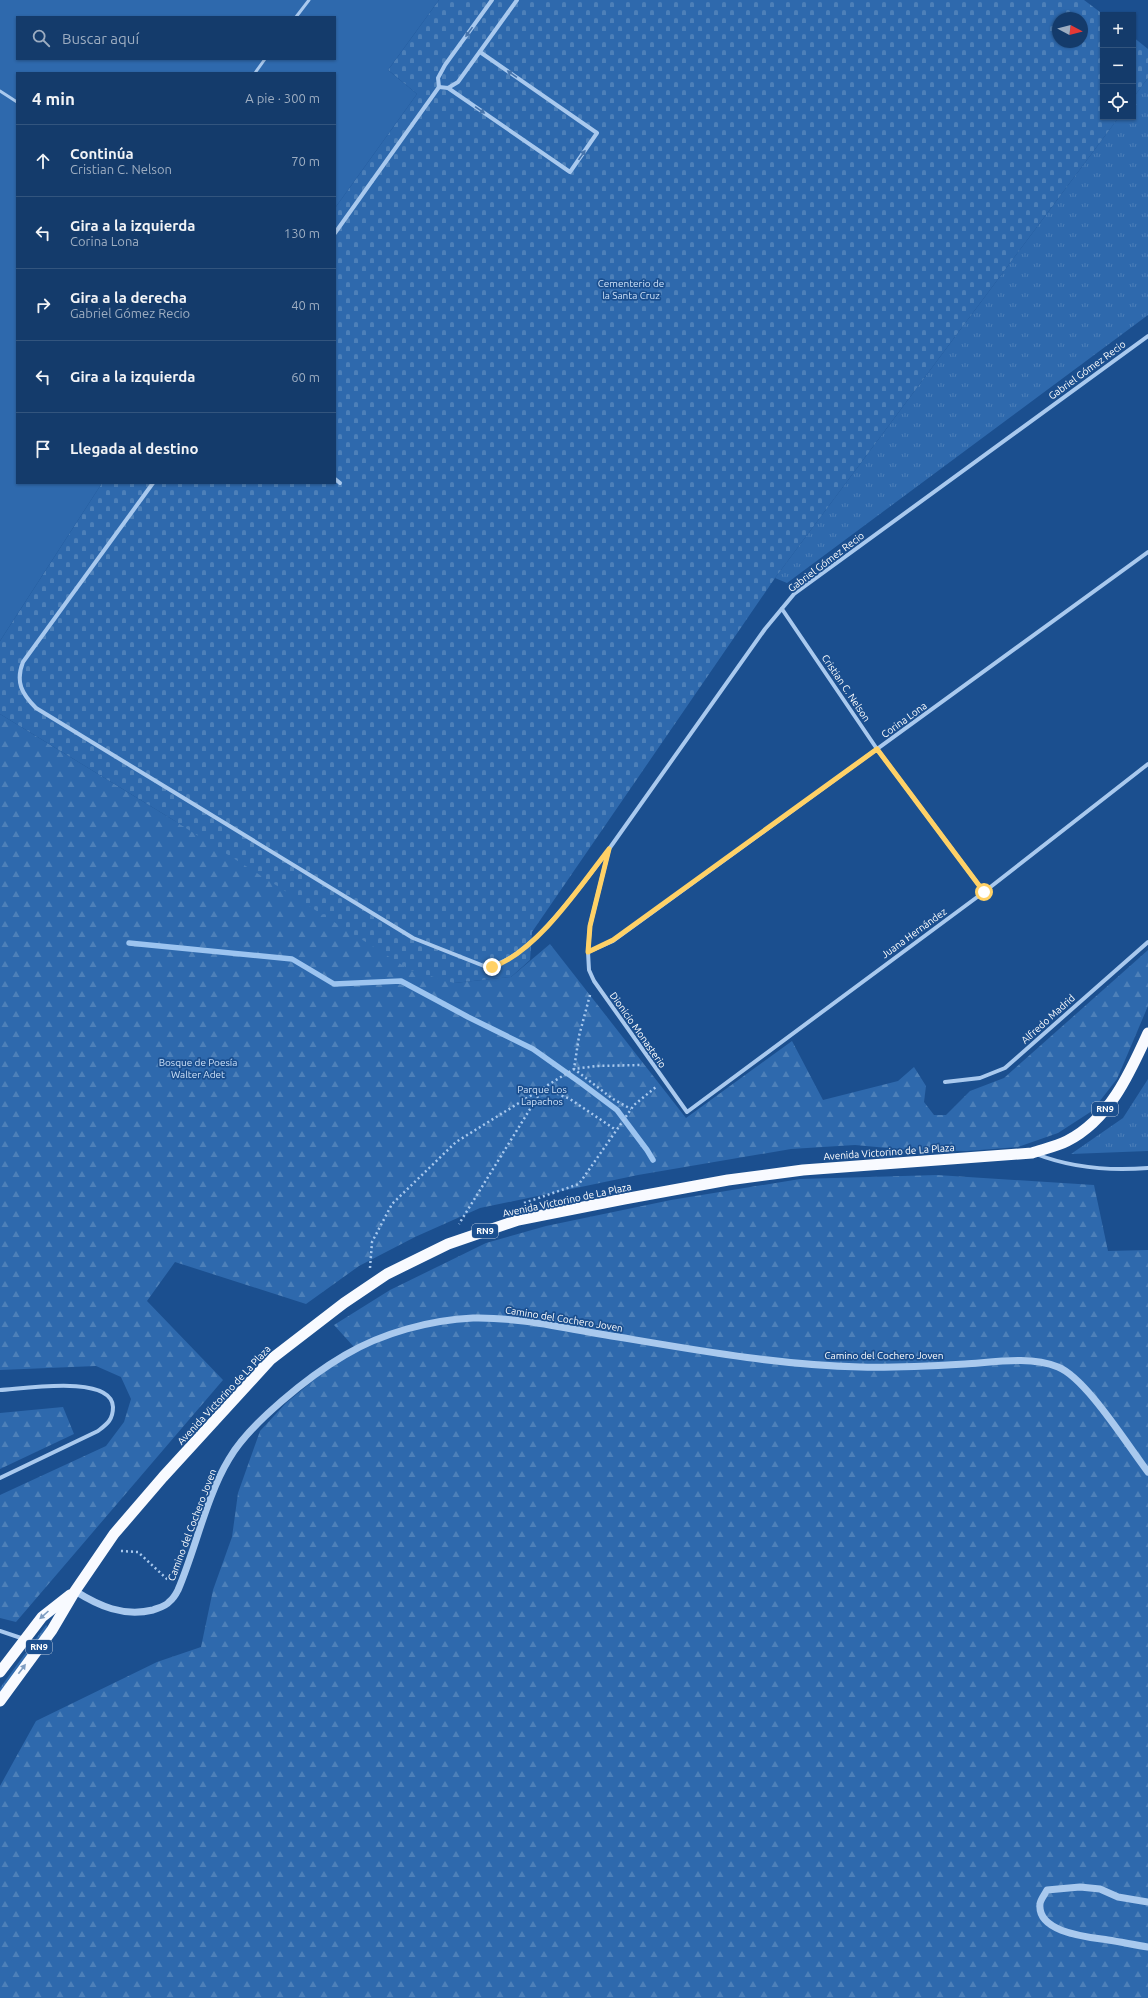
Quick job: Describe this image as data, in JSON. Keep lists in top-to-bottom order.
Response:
{
  "streets": {
    "highway": ["RN9", "Avenida Victorino de La Plaza"],
    "street": [
      "Gabriel Gómez Recio",
      "Cristian C. Nelson",
      "Corina Lona",
      "Juana Hernández",
      "Alfredo Madrid",
      "Dionicio Monasterio",
      "Camino del Cochero Joven"
    ]
  },
  "crossings": [
    ["Gabriel Gómez Recio", "Cristian C. Nelson"],
    ["Gabriel Gómez Recio", "Corina Lona"],
    ["Gabriel Gómez Recio", "Dionicio Monasterio"],
    ["Cristian C. Nelson", "Corina Lona"],
    ["Cristian C. Nelson", "Juana Hernández"],
    ["Corina Lona", "Dionicio Monasterio"],
    ["Juana Hernández", "Dionicio Monasterio"],
    ["RN9", "Avenida Victorino de La Plaza"],
    ["RN9", "Camino del Cochero Joven"],
    ["Avenida Victorino de La Plaza", "Camino del Cochero Joven"]
  ],
  "parks": ["Cementerio de la Santa Cruz", "Bosque de Poesía Walter Adet", "Parque Los Lapachos"],
  "north": "right",
  "page": {
    "map_buttons": ["+", "−"],
    "search": "Buscar aquí",
    "heading": ["4 min", "A pie · 300 m"],
    "list": [
      ["Continúa", "Cristian C. Nelson", "70 m"],
      ["Gira a la izquierda", "Corina Lona", "130 m"],
      ["Gira a la derecha", "Gabriel Gómez Recio", "40 m"],
      ["Gira a la izquierda", "60 m"],
      "Llegada al destino"
    ]
  }
}
